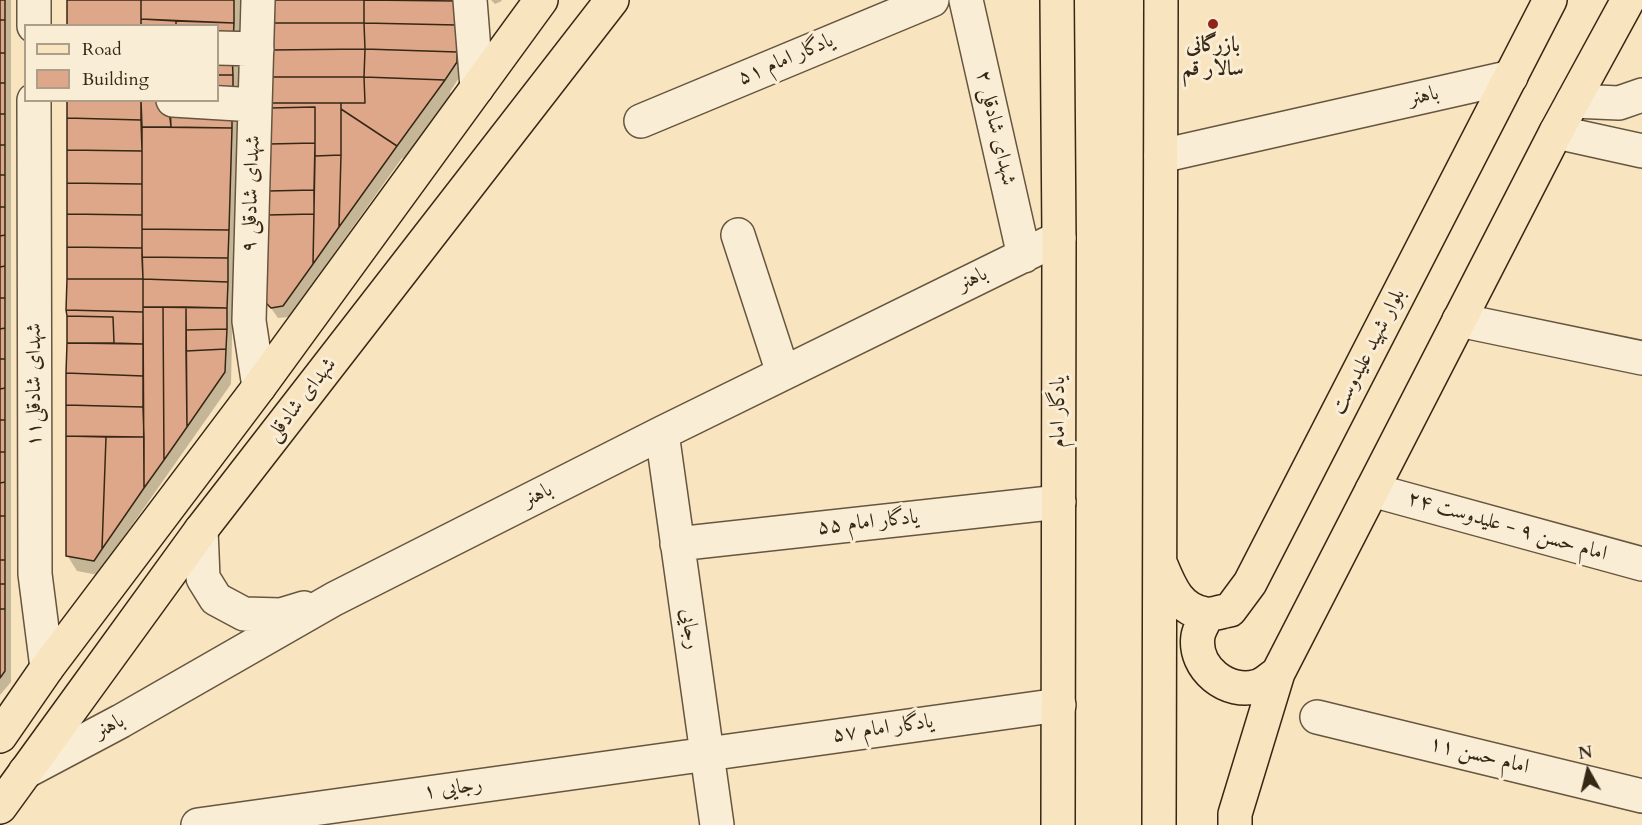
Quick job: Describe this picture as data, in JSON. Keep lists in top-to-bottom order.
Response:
{
  "streets": {
    "main road": ["بلوار شهید علیدوست", "شهدای شادقلی", "یادگار امام"],
    "street": [
      "یادگار امام ۵۱",
      "باهنر",
      "شهدای شادقلی ۲",
      "شهدای شادقلی ۹",
      "شهدای شادقلی۱۱",
      "یادگار امام ۵۵",
      "امام حسن ۹ - علیدوست ۲۴",
      "رجایی",
      "یادگار امام ۵۷",
      "امام حسن ۱۱",
      "رجایی ۱"
    ]
  },
  "crossings": [
    ["باهنر", "شهدای شادقلی ۲"],
    ["باهنر", "بلوار شهید علیدوست"],
    ["باهنر", "شهدای شادقلی"],
    ["باهنر", "یادگار امام"],
    ["باهنر", "رجایی"],
    ["شهدای شادقلی ۹", "شهدای شادقلی"],
    ["شهدای شادقلی۱۱", "شهدای شادقلی"],
    ["یادگار امام", "یادگار امام ۵۵"],
    ["یادگار امام", "یادگار امام ۵۷"],
    ["یادگار امام ۵۵", "رجایی"],
    ["رجایی", "یادگار امام ۵۷"],
    ["رجایی", "رجایی ۱"],
    ["یادگار امام ۵۷", "رجایی ۱"]
  ],
  "places": ["بازرگانی سالار قم"],
  "legend": ["Road", "Building"],
  "north": "top"
}
